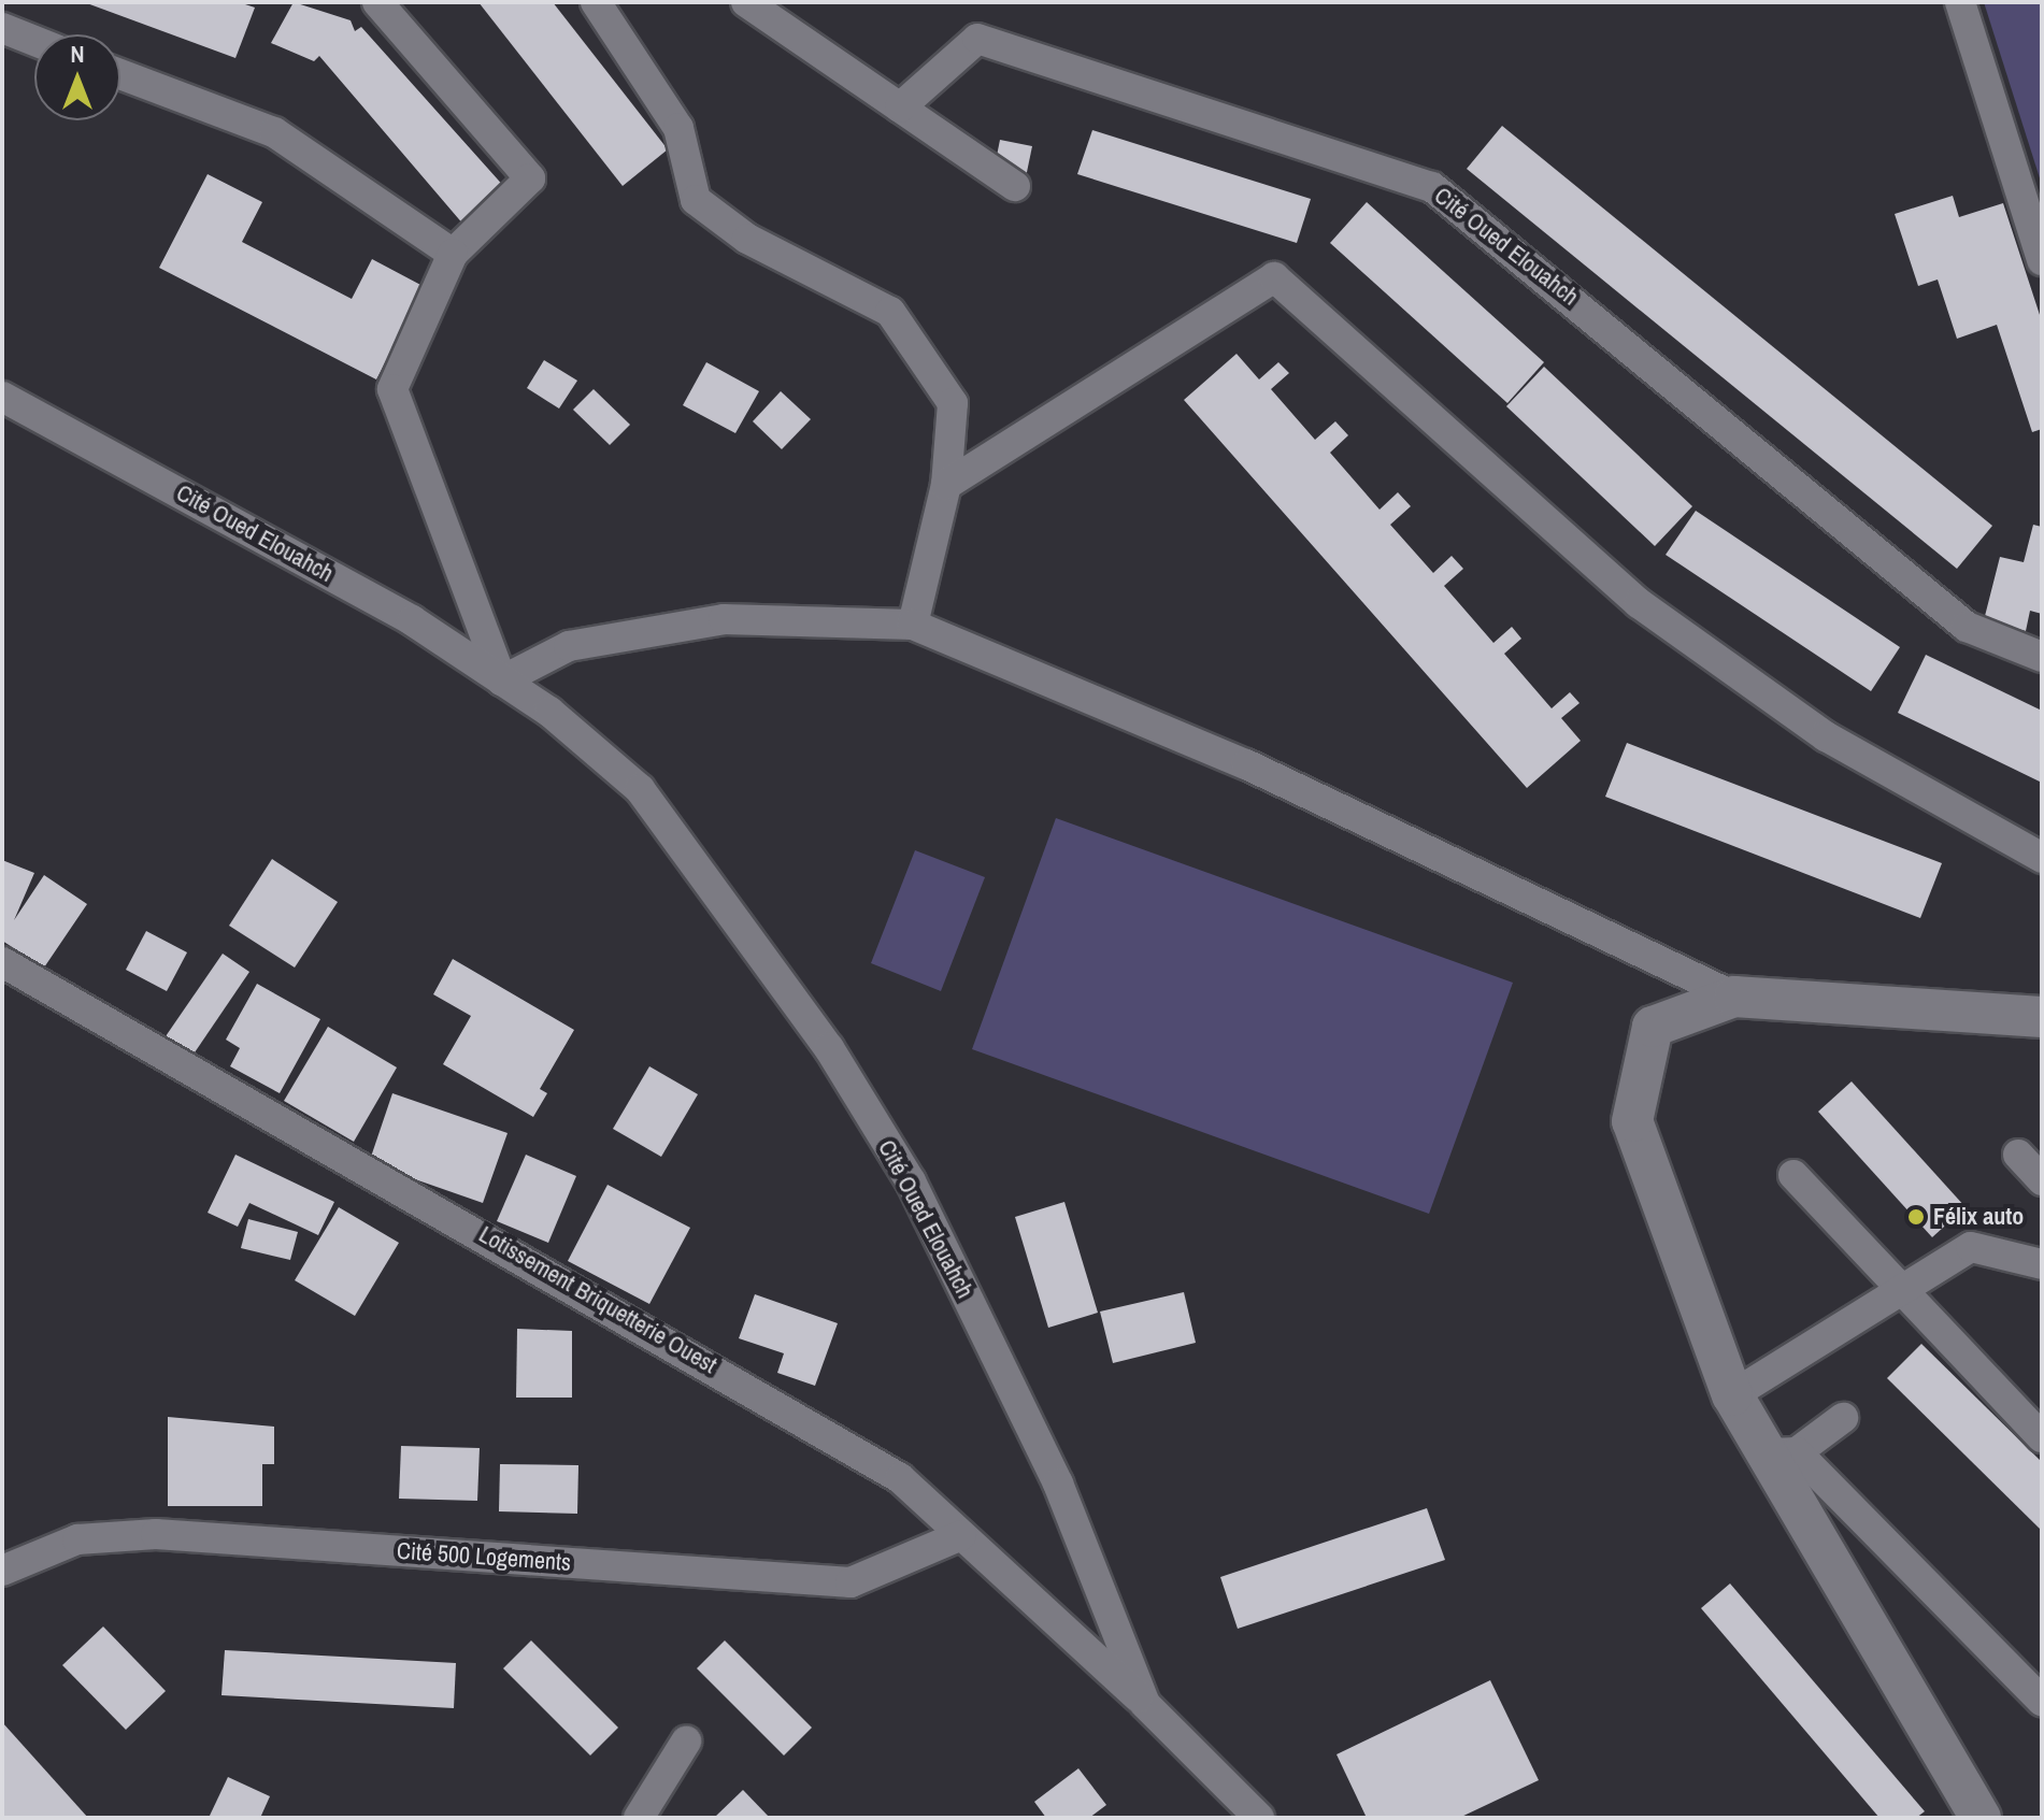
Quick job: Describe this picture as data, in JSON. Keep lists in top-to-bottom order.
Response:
{
  "streets": {
    "street": ["Cité Oued Elouahch", "Lotissement Briquetterie Ouest", "Cité 500 Logements"]
  },
  "crossings": [
    ["Cité Oued Elouahch", "Lotissement Briquetterie Ouest"],
    ["Lotissement Briquetterie Ouest", "Cité 500 Logements"]
  ],
  "places": ["Félix auto"],
  "north": "top"
}
